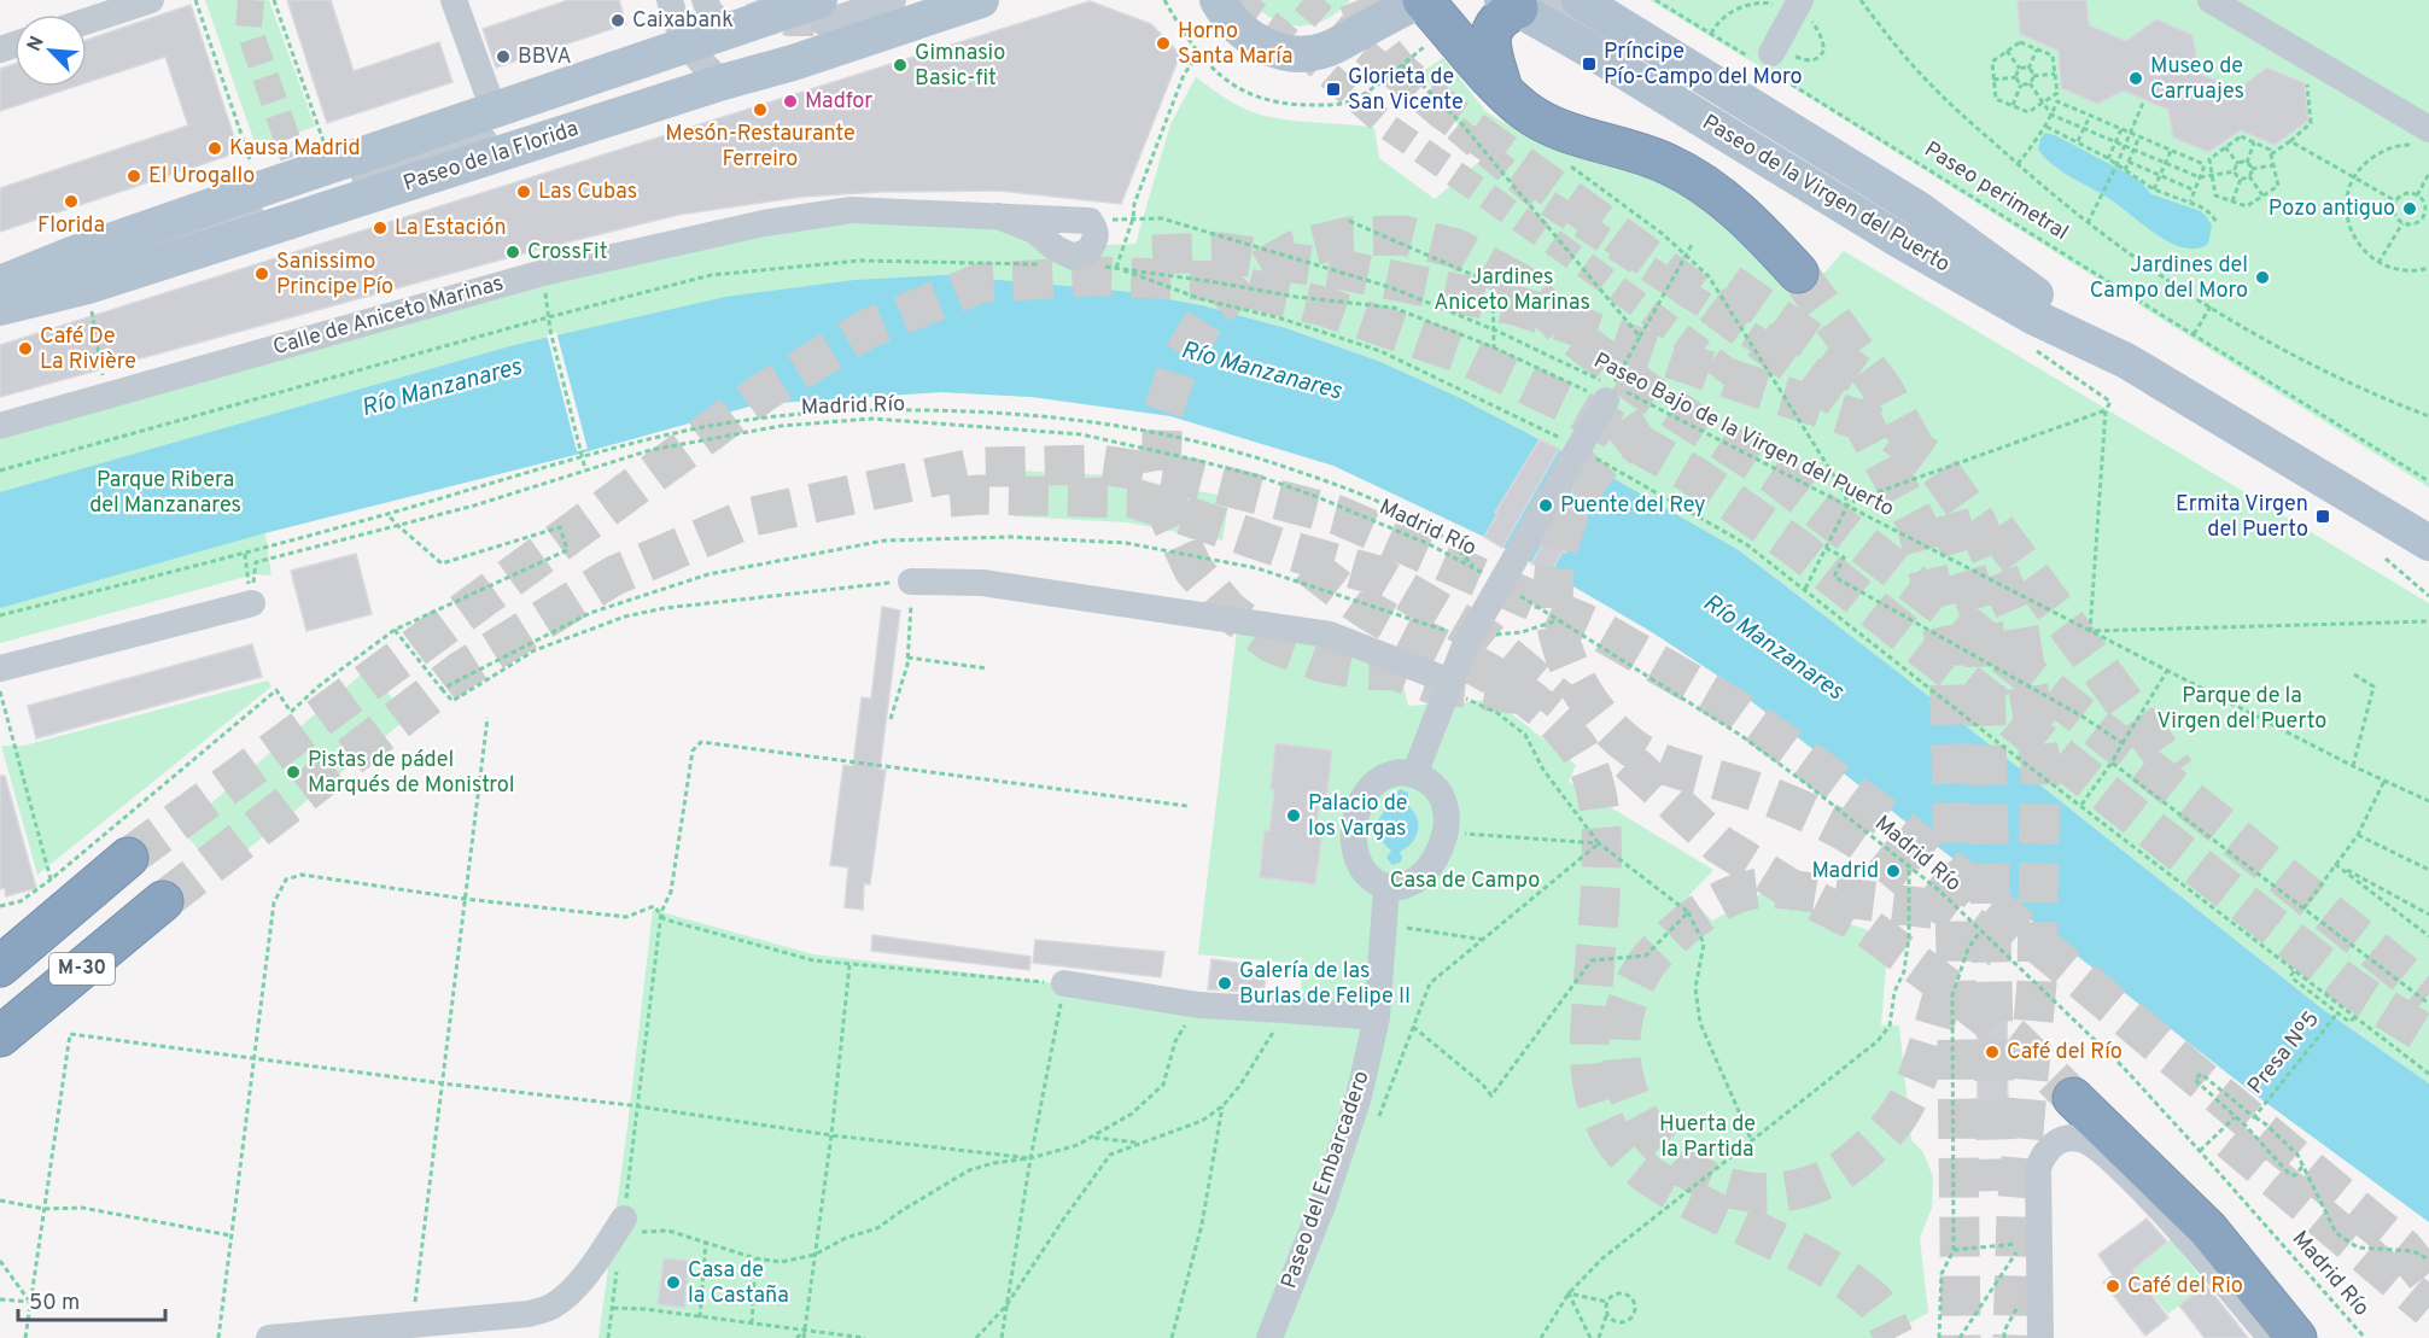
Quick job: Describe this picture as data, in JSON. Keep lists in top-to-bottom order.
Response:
{
  "streets": {
    "highway": ["M-30"],
    "main road": ["Paseo de la Florida", "Paseo de la Virgen del Puerto"],
    "street": ["Calle de Aniceto Marinas", "Paseo del Embarcadero"],
    "path": [
      "Paseo perimetral",
      "Madrid Río",
      "Paseo Bajo de la Virgen del Puerto",
      "Presa Nº5"
    ]
  },
  "crossings": [
    ["Calle de Aniceto Marinas", "Paseo Bajo de la Virgen del Puerto"]
  ],
  "water": ["Río Manzanares"],
  "parks": [
    "Jardines Aniceto Marinas",
    "Parque Ribera del Manzanares",
    "Parque de la Virgen del Puerto",
    "Casa de Campo",
    "Huerta de la Partida"
  ],
  "places": {
    "other": [
      "Caixabank",
      "Horno Santa María",
      "BBVA",
      "Gimnasio Basic-fit",
      "Museo de Carruajes",
      "Madfor",
      "Mesón-Restaurante Ferreiro",
      "Kausa Madrid",
      "El Urogallo",
      "Las Cubas",
      "Florida",
      "Pozo antiguo",
      "La Estación",
      "CrossFit",
      "Sanissimo Principe Pío",
      "Jardines del Campo del Moro",
      "Café De La Rivière",
      "Puente del Rey",
      "Pistas de pádel Marqués de Monistrol",
      "Palacio de los Vargas",
      "Madrid",
      "Galería de las Burlas de Felipe II",
      "Café del Río",
      "Casa de la Castaña",
      "Café del Rio"
    ],
    "transit": ["Príncipe Pío-Campo del Moro", "Glorieta de San Vicente", "Ermita Virgen del Puerto"]
  },
  "scale_bar": "50 m",
  "north": "top left"
}
